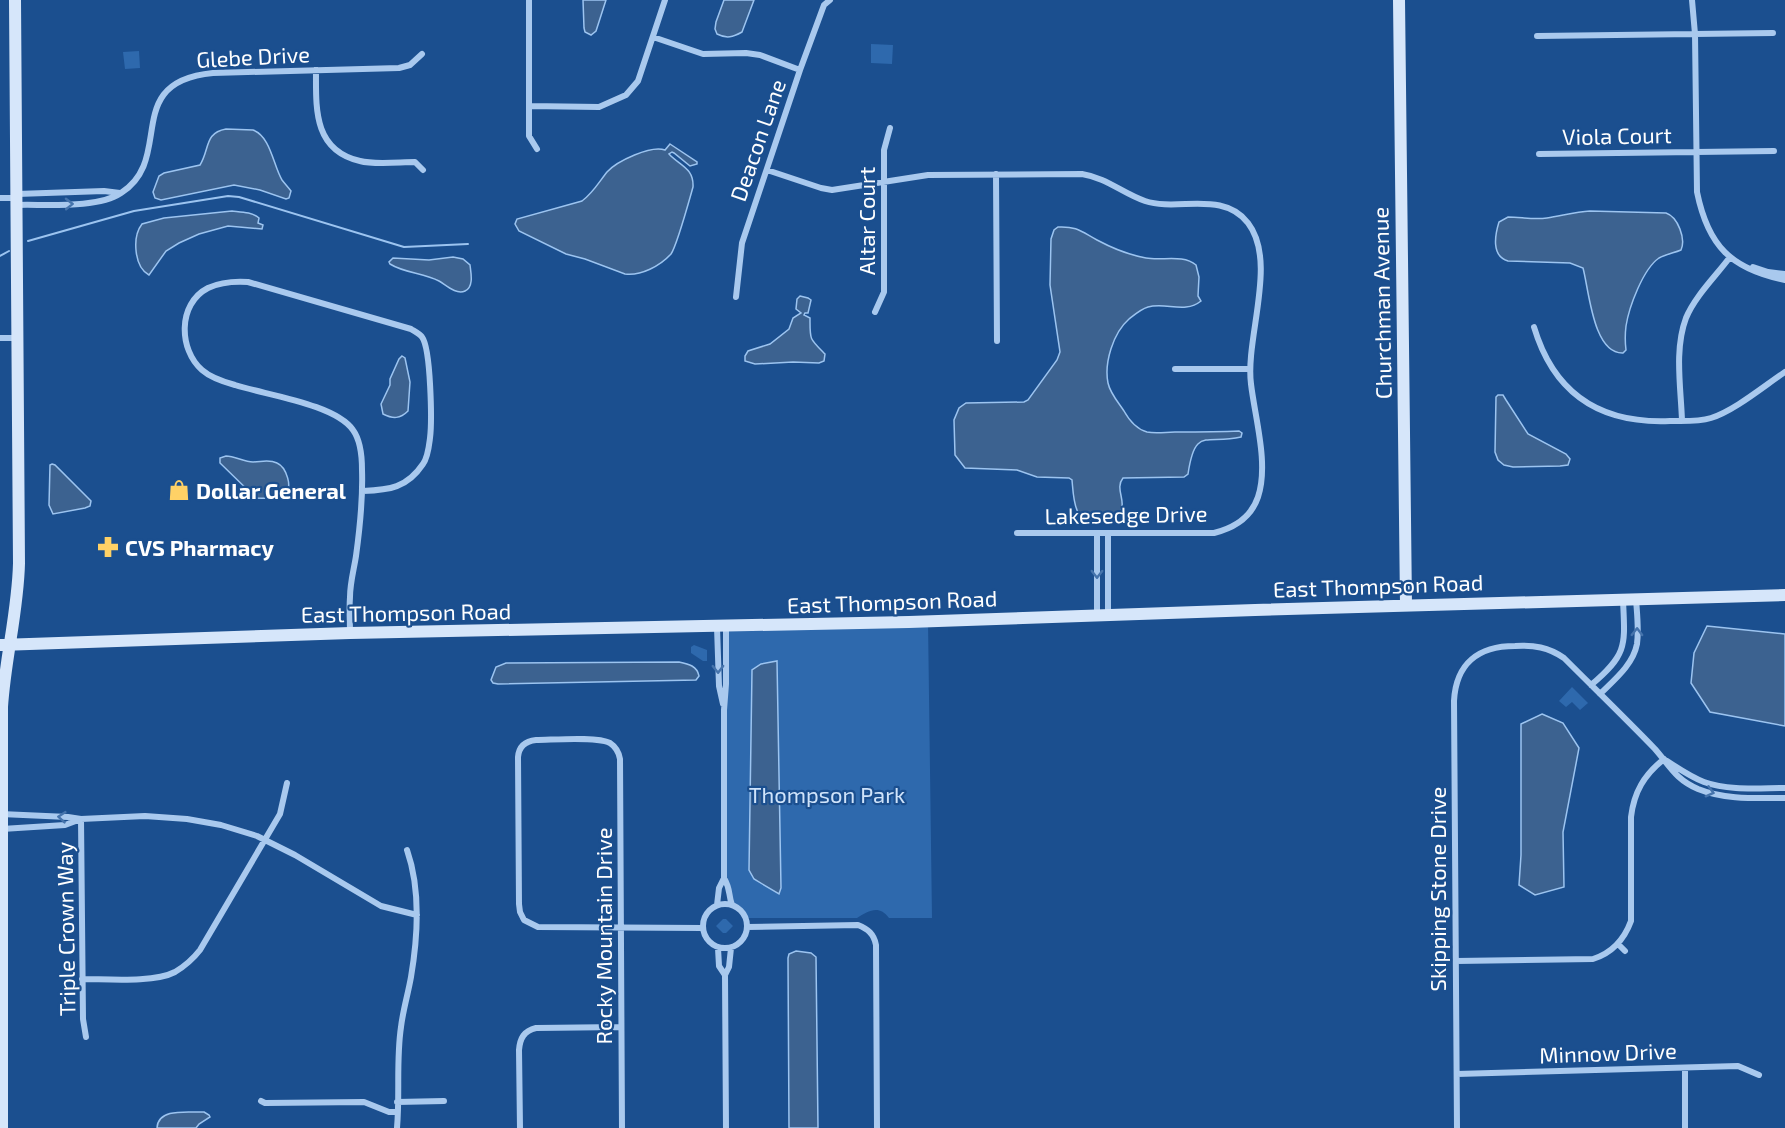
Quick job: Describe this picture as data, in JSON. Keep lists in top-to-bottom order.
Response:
{
  "streets": {
    "main road": ["Churchman Avenue", "East Thompson Road"],
    "street": [
      "Glebe Drive",
      "Viola Court",
      "Deacon Lane",
      "Altar Court",
      "Lakesedge Drive",
      "Skipping Stone Drive",
      "Triple Crown Way",
      "Rocky Mountain Drive",
      "Minnow Drive"
    ]
  },
  "crossings": [
    ["Churchman Avenue", "East Thompson Road"],
    ["Skipping Stone Drive", "Minnow Drive"]
  ],
  "parks": ["Thompson Park"],
  "places": {
    "shop": ["Dollar General"],
    "pharmacy": ["CVS Pharmacy"]
  }
}
